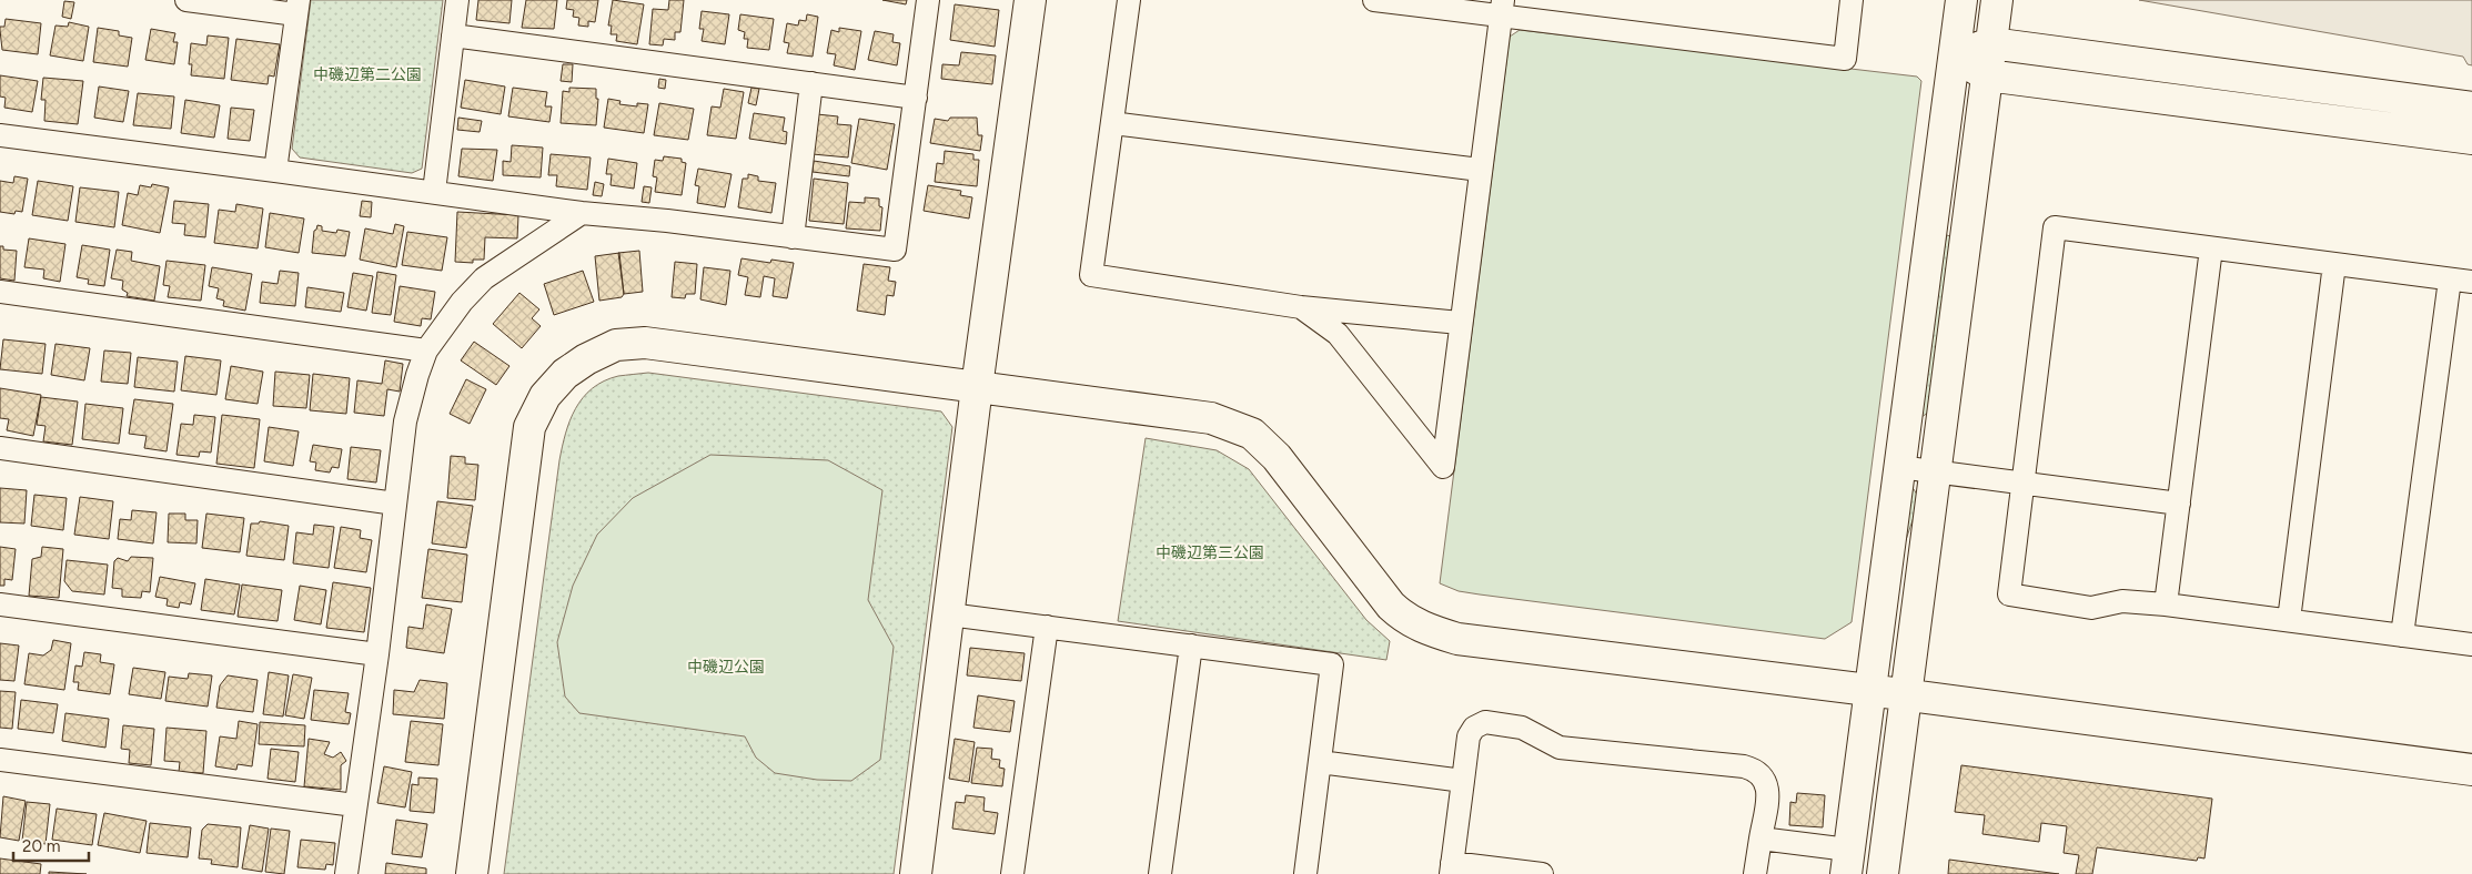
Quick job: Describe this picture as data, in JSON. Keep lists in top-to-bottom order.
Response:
{
  "parks": ["中磯辺第二公園", "中磯辺第三公園", "中磯辺公園"],
  "scale_bar": "20 m"
}
